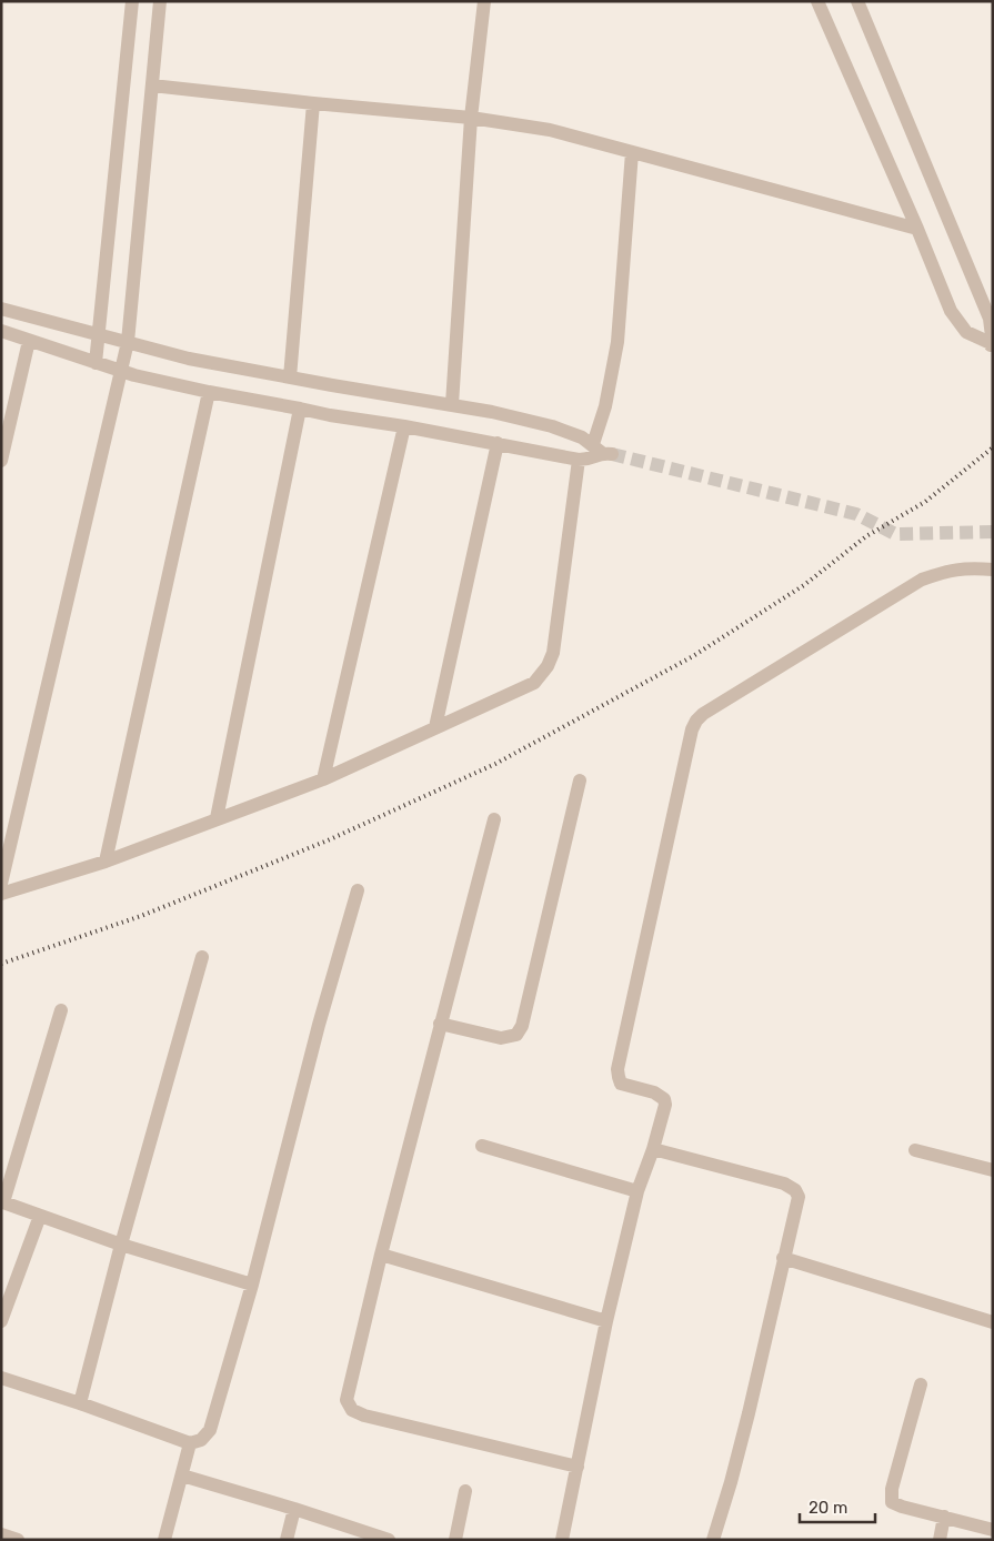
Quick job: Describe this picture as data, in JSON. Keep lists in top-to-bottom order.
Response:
{
  "scale_bar": "20 m"
}
